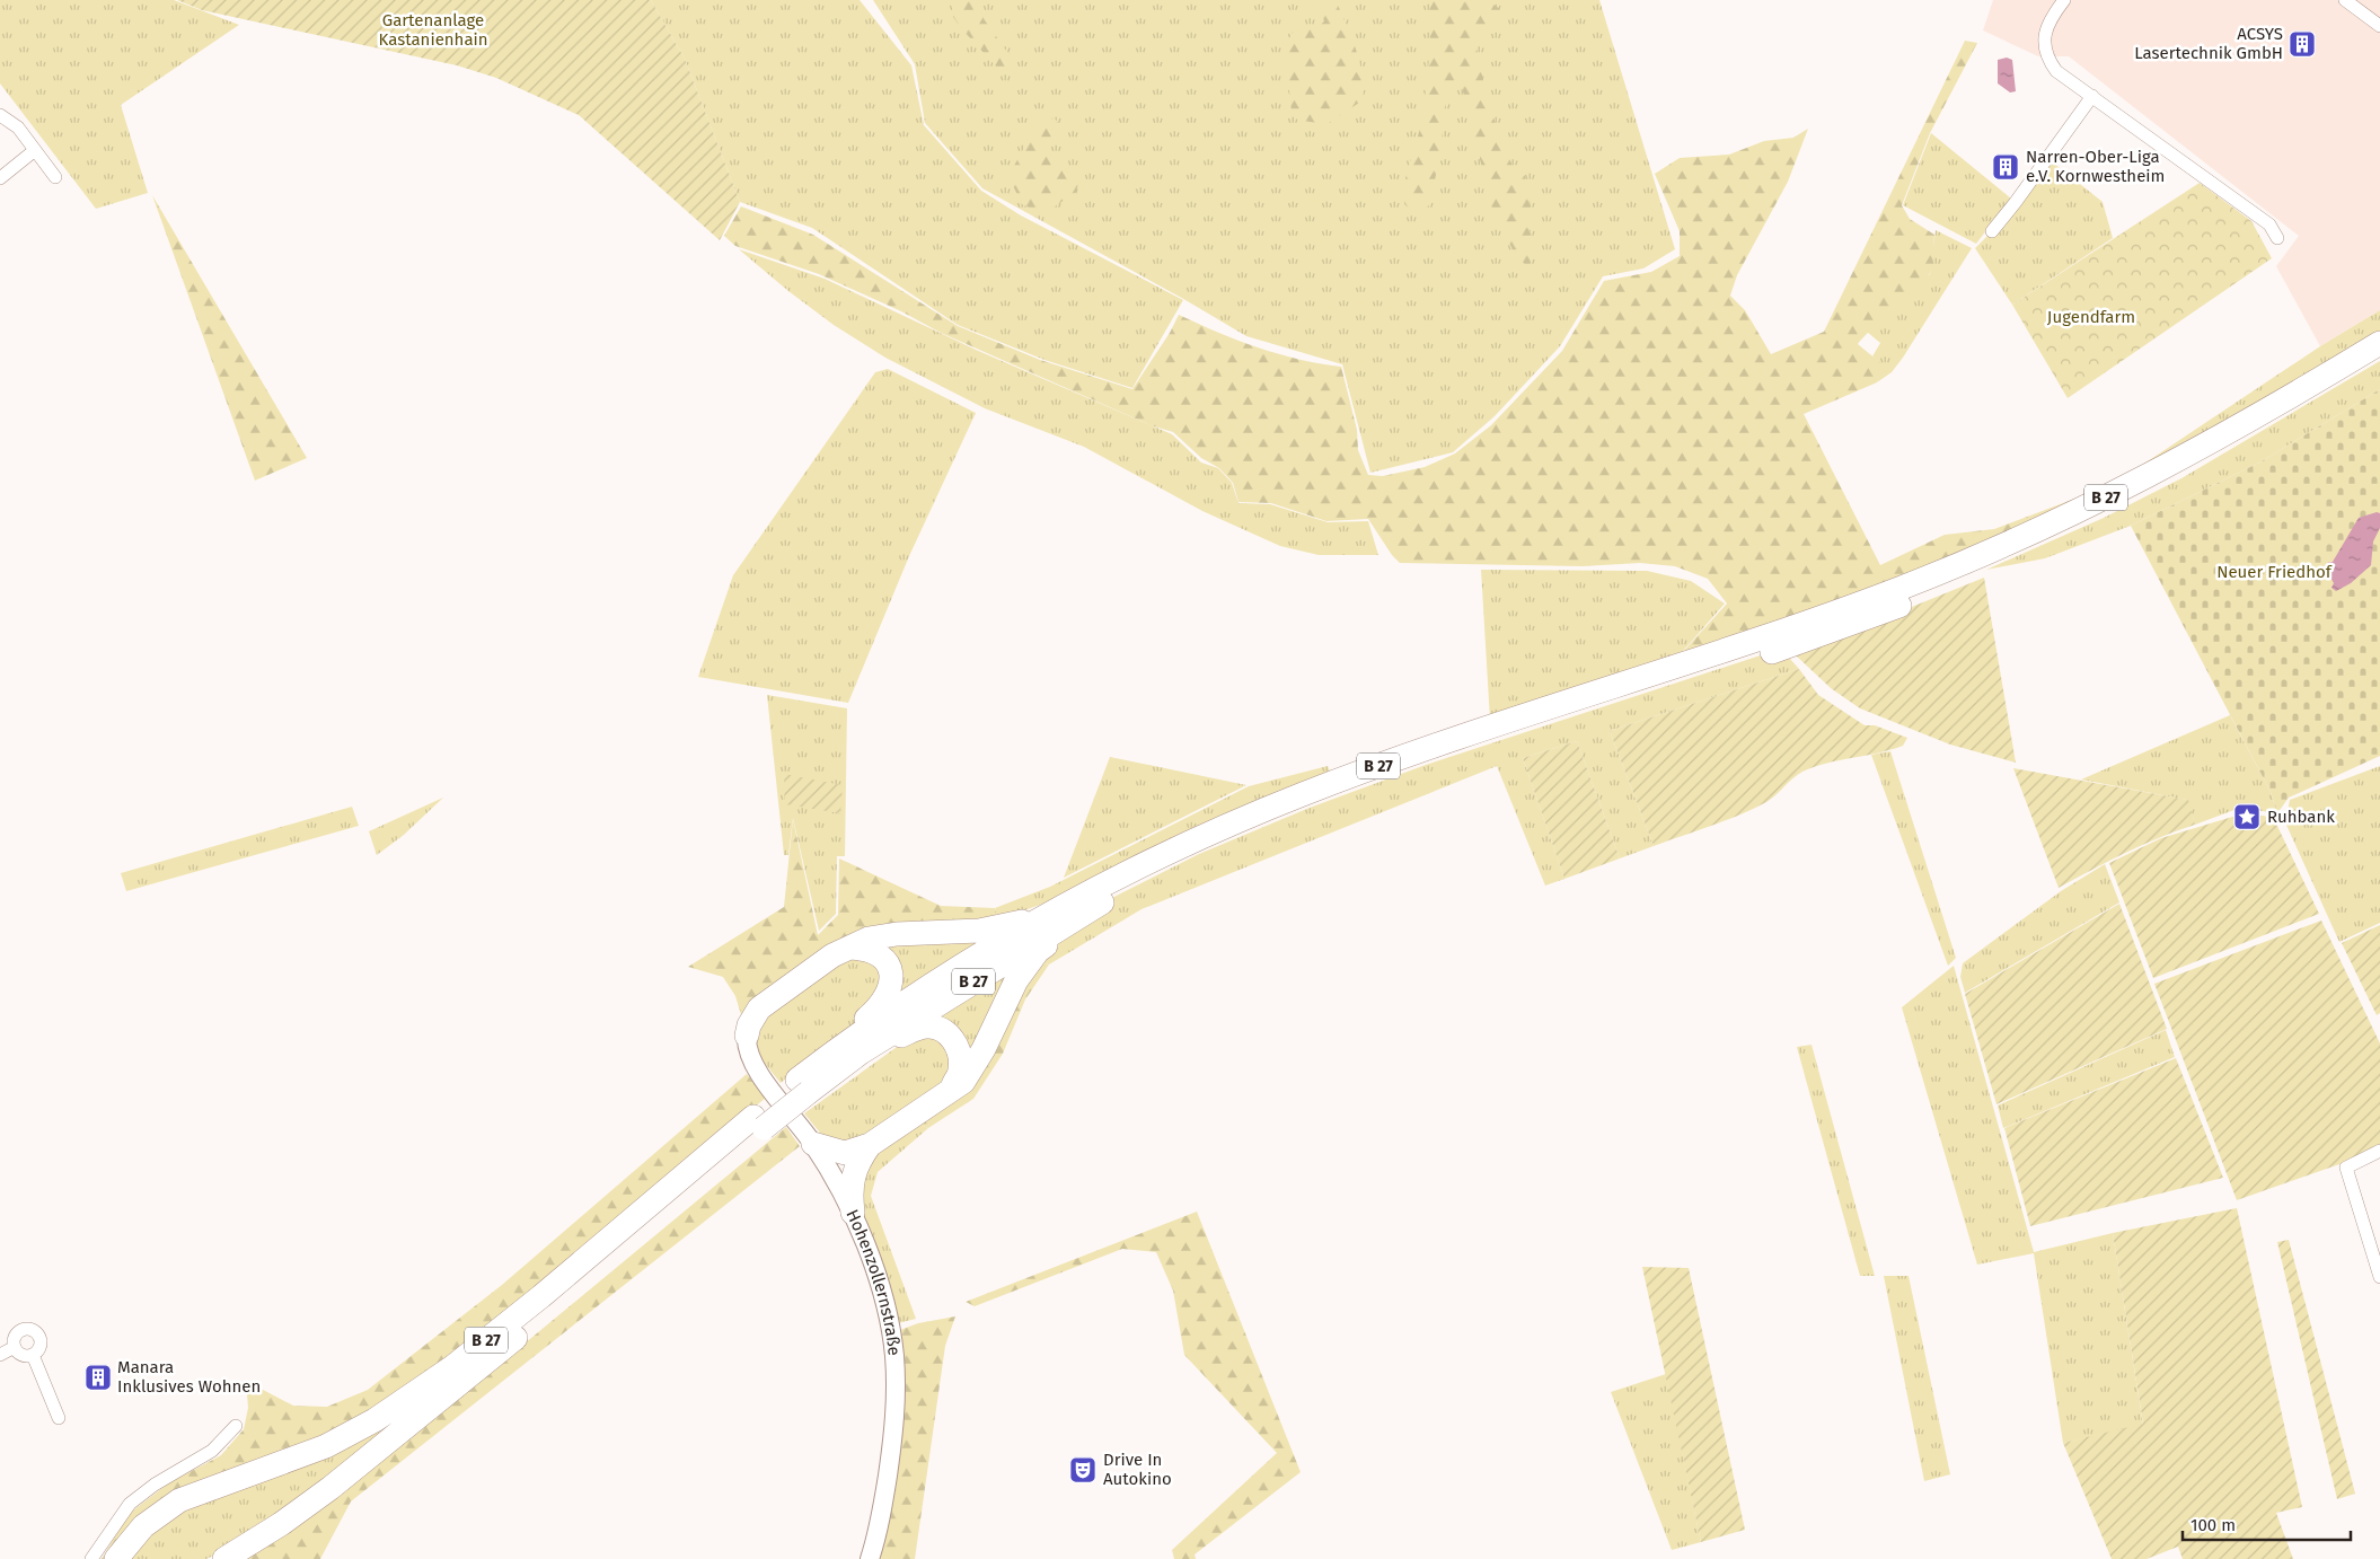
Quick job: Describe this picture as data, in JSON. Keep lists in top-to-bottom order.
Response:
{
  "streets": {
    "highway": ["B 27"],
    "main road": ["Hohenzollernstraße"]
  },
  "crossings": [
    ["B 27", "Hohenzollernstraße"]
  ],
  "parks": ["Gartenanlage Kastanienhain", "Jugendfarm", "Neuer Friedhof"],
  "places": {
    "building": ["ACSYS Lasertechnik GmbH", "Narren-Ober-Liga e.V. Kornwestheim", "Manara Inklusives Wohnen"],
    "place": ["Ruhbank"],
    "theatre": ["Drive In Autokino"]
  },
  "scale_bar": "100 m"
}
